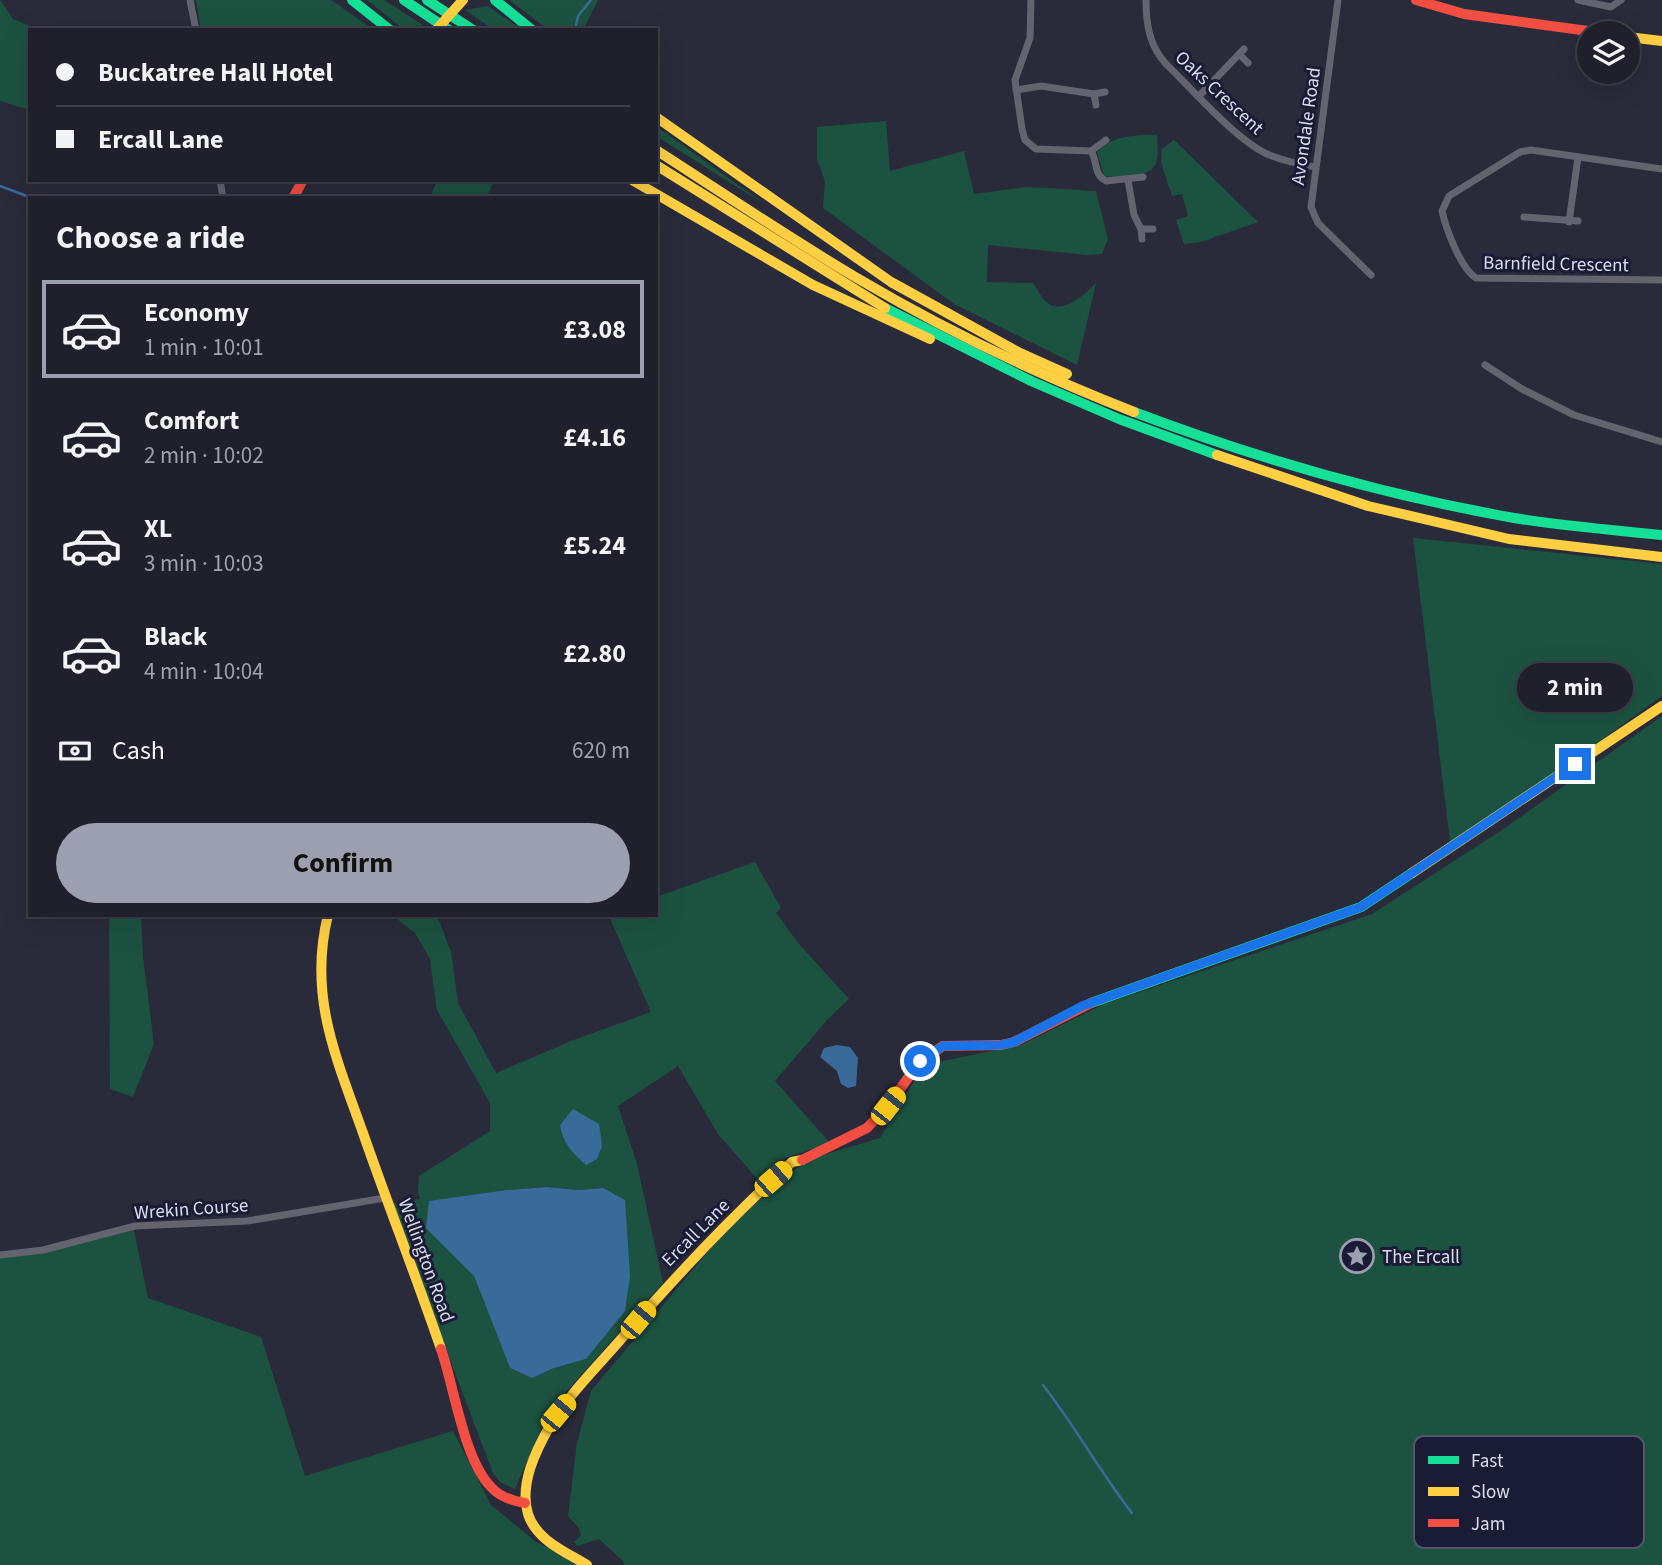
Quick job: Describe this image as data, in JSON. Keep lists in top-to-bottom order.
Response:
{
  "streets": {
    "main road": ["Ercall Lane", "Wellington Road"],
    "street": [
      "Oaks Crescent",
      "Avondale Road",
      "Barnfield Crescent",
      "Wrekin Course"
    ]
  },
  "crossings": [
    ["Oaks Crescent", "Avondale Road"],
    ["Wrekin Course", "Wellington Road"],
    ["Ercall Lane", "Wellington Road"]
  ],
  "places": {
    "place": ["The Ercall"]
  },
  "legend": ["Fast", "Slow", "Jam"],
  "page": {
    "banner": ["Buckatree Hall Hotel", "Ercall Lane"],
    "heading": "Choose a ride",
    "list": [
      {
        "name": "Economy",
        "note": "1 min · 10:01",
        "value": "£3.08"
      },
      {
        "name": "Comfort",
        "note": "2 min · 10:02",
        "value": "£4.16"
      },
      {
        "name": "XL",
        "note": "3 min · 10:03",
        "value": "£5.24"
      },
      {
        "name": "Black",
        "note": "4 min · 10:04",
        "value": "£2.80"
      }
    ],
    "bubble": "2 min",
    "pay": ["Cash", "620 m"],
    "buttons": "Confirm"
  }
}
